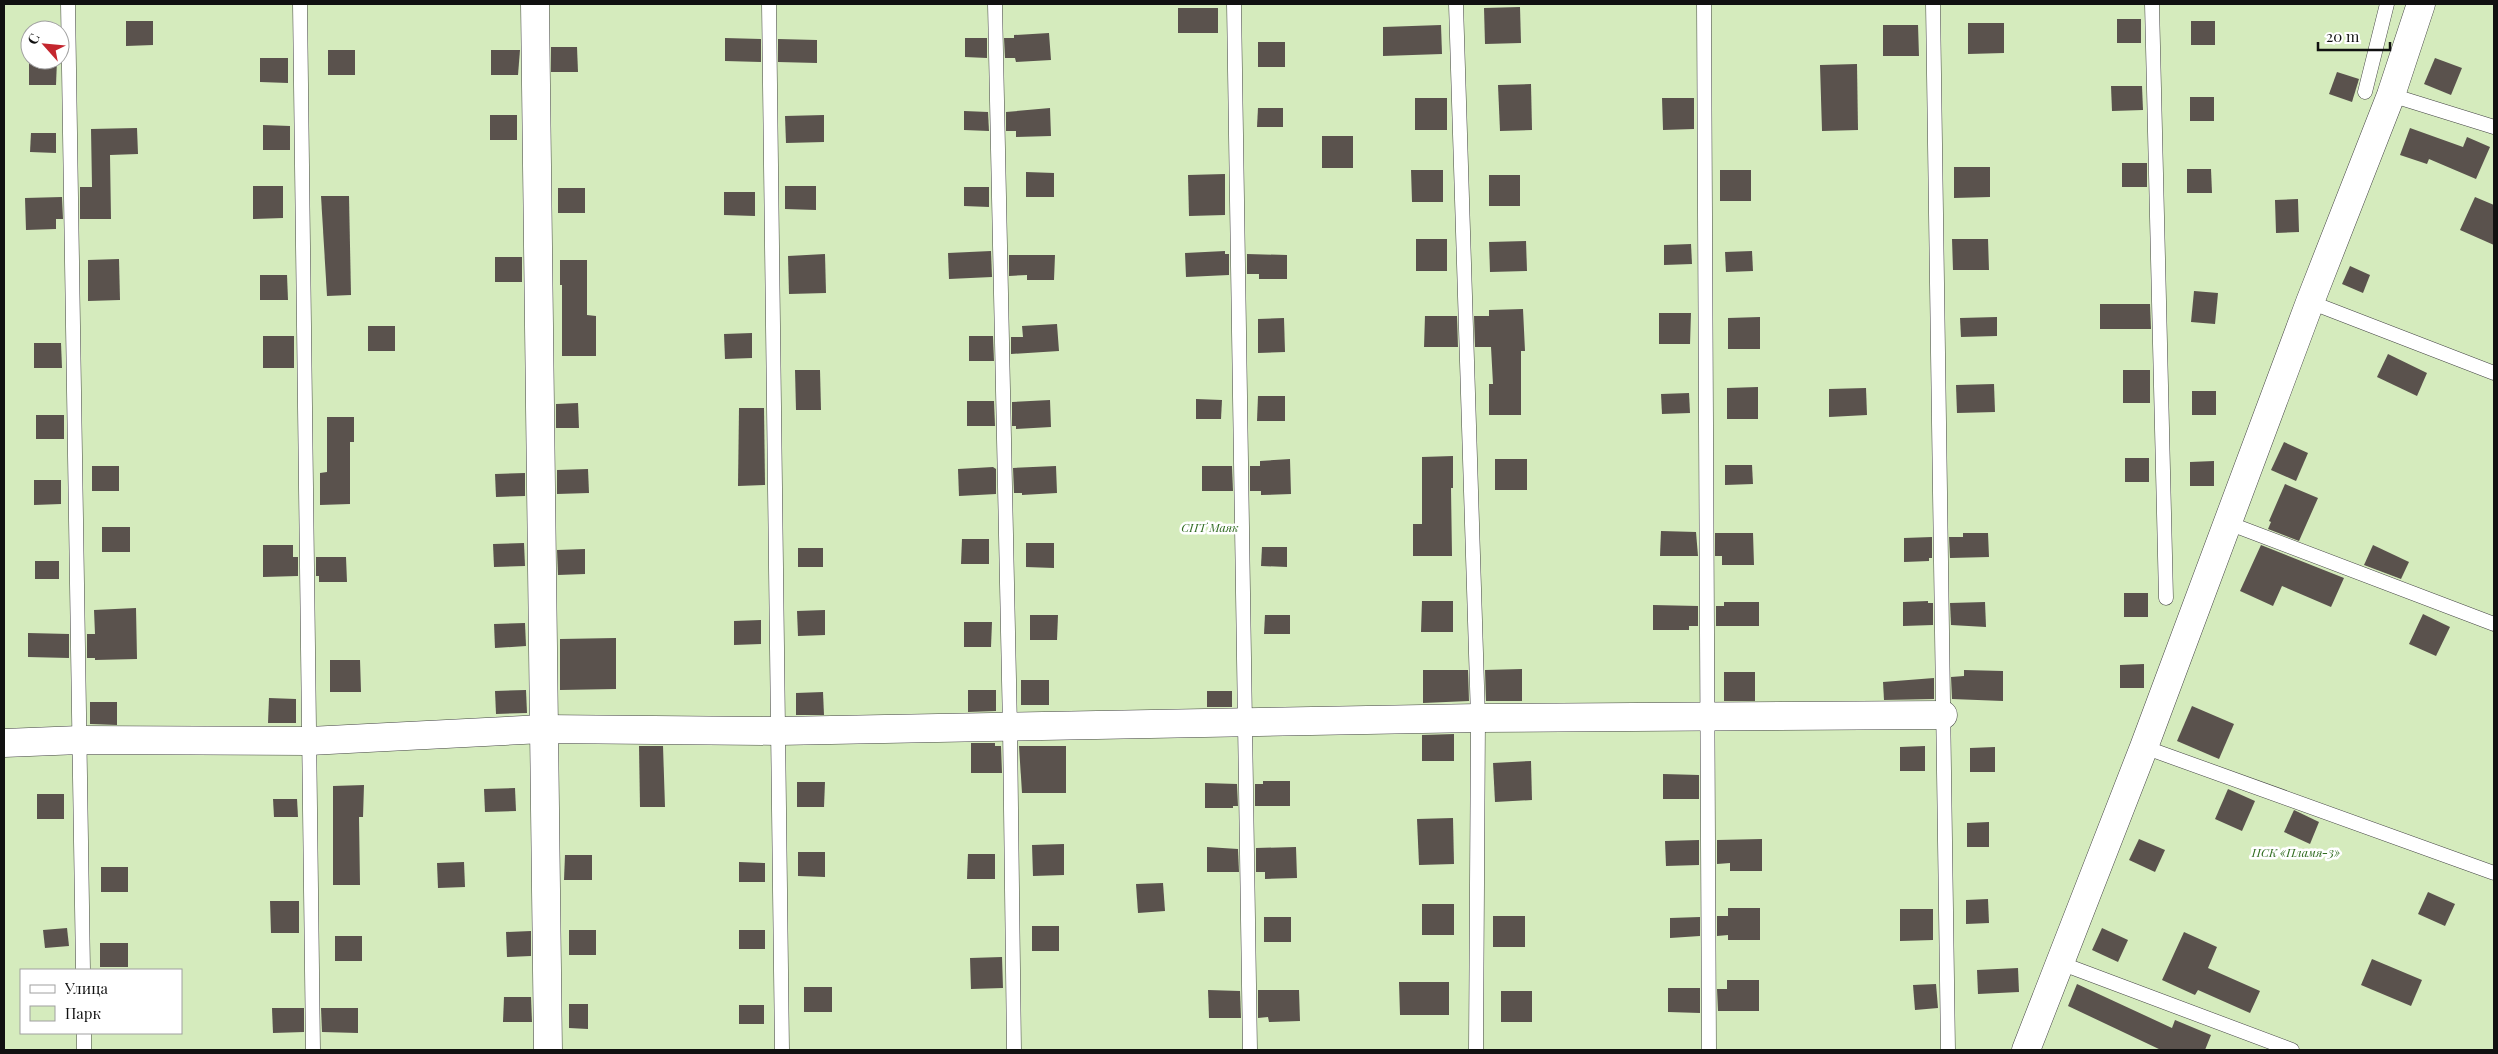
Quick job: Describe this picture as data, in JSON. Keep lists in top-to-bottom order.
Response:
{
  "parks": ["СНТ Маяк", "НСК «Пламя-3»"],
  "legend": ["Улица", "Парк"],
  "scale_bar": "20 m",
  "north": "top left"
}
